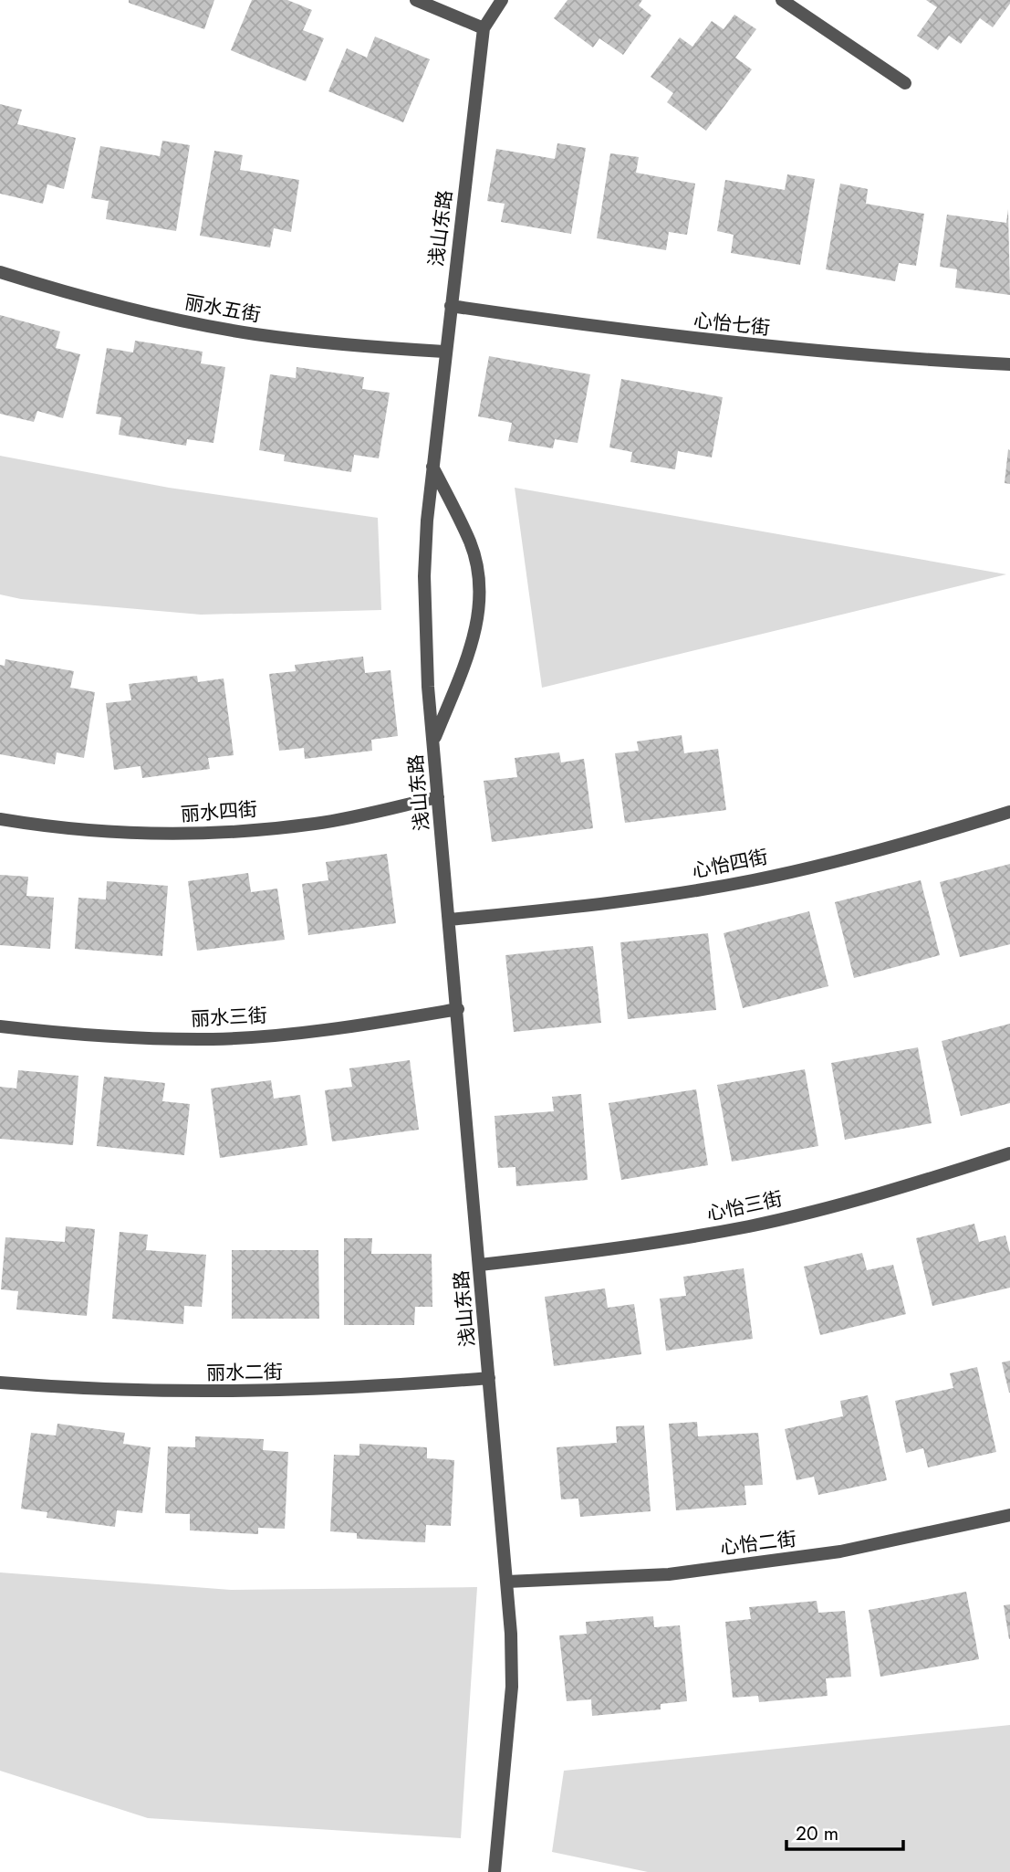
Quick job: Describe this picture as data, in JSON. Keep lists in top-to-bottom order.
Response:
{
  "streets": {
    "lane": [
      "浅山东路",
      "丽水五街",
      "心怡七街",
      "丽水四街",
      "心怡四街",
      "丽水三街",
      "心怡三街",
      "丽水二街",
      "心怡二街"
    ]
  },
  "crossings": [
    ["浅山东路", "丽水五街"],
    ["浅山东路", "心怡七街"],
    ["浅山东路", "丽水四街"],
    ["浅山东路", "心怡四街"],
    ["浅山东路", "丽水三街"],
    ["浅山东路", "心怡三街"],
    ["浅山东路", "丽水二街"],
    ["浅山东路", "心怡二街"]
  ],
  "scale_bar": "20 m"
}
